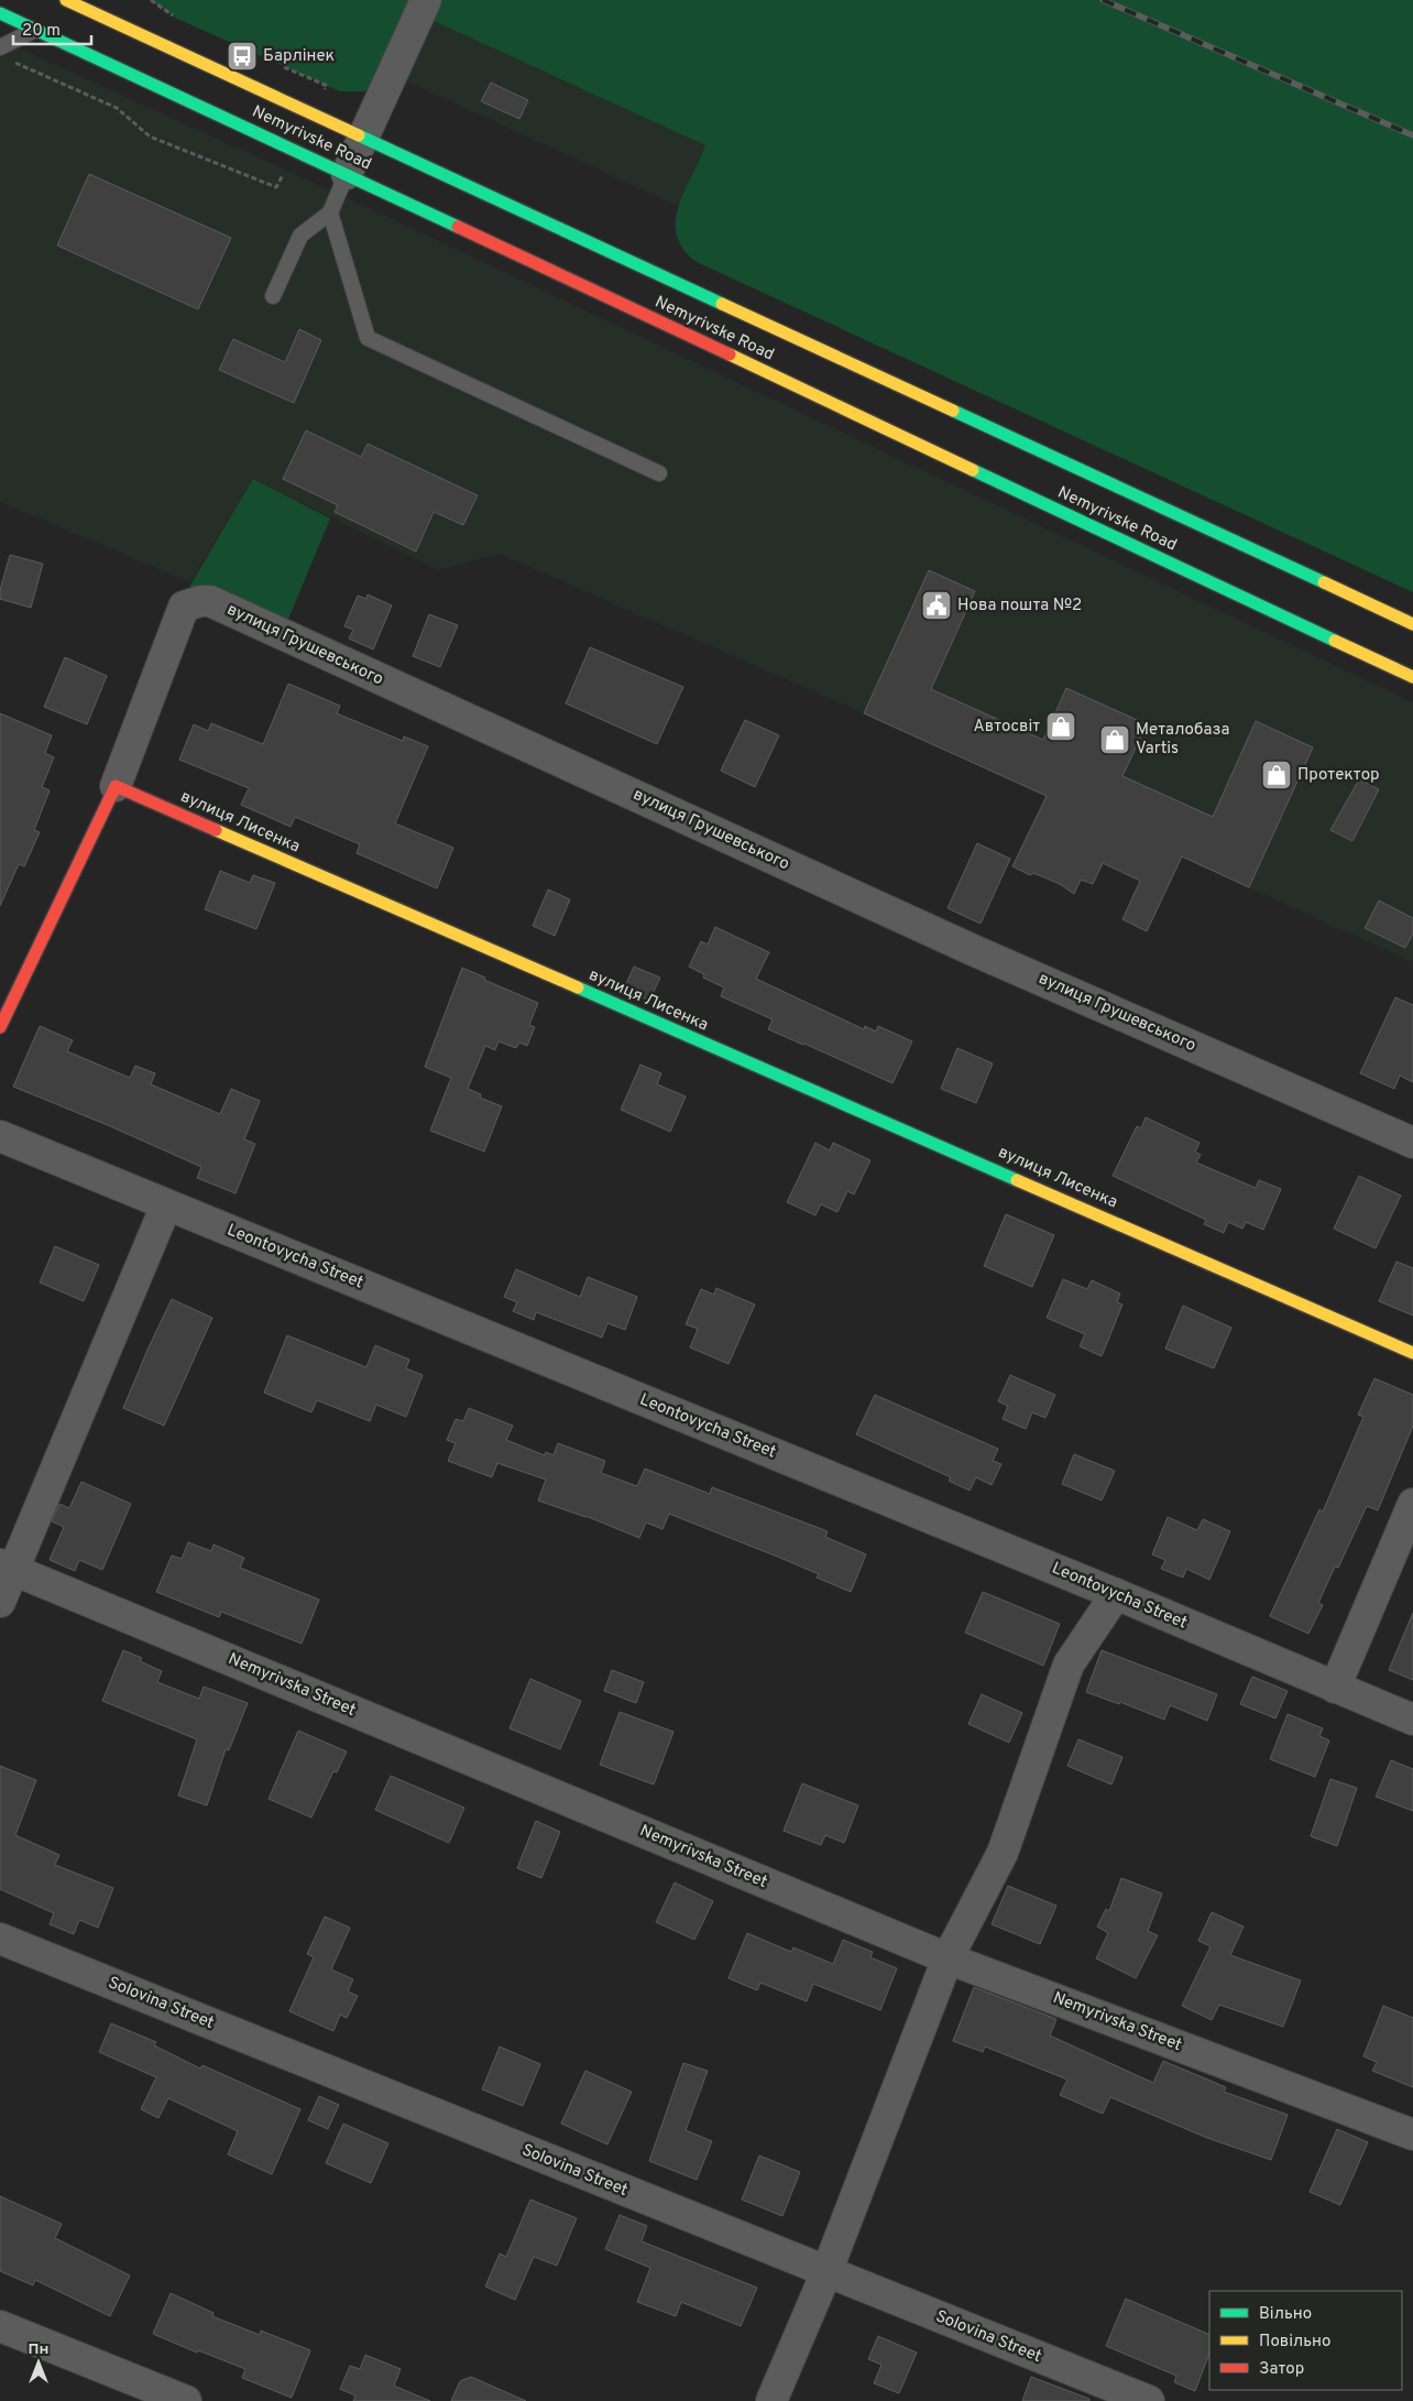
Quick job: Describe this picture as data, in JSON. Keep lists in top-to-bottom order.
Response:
{
  "streets": {
    "main road": ["Nemyrivske Road", "вулиця Лисенка"],
    "street": [
      "вулиця Грушевського",
      "Leontovycha Street",
      "Nemyrivska Street",
      "Solovina Street"
    ]
  },
  "crossings": [
    ["вулиця Грушевського", "вулиця Лисенка"]
  ],
  "places": {
    "bus stop": ["Барлінек"],
    "public building": ["Нова пошта №2"],
    "shop": ["Автосвіт", "Металобаза Vartis", "Протектор"]
  },
  "legend": ["Вільно", "Повільно", "Затор"],
  "scale_bar": "20 m",
  "north": "top"
}
